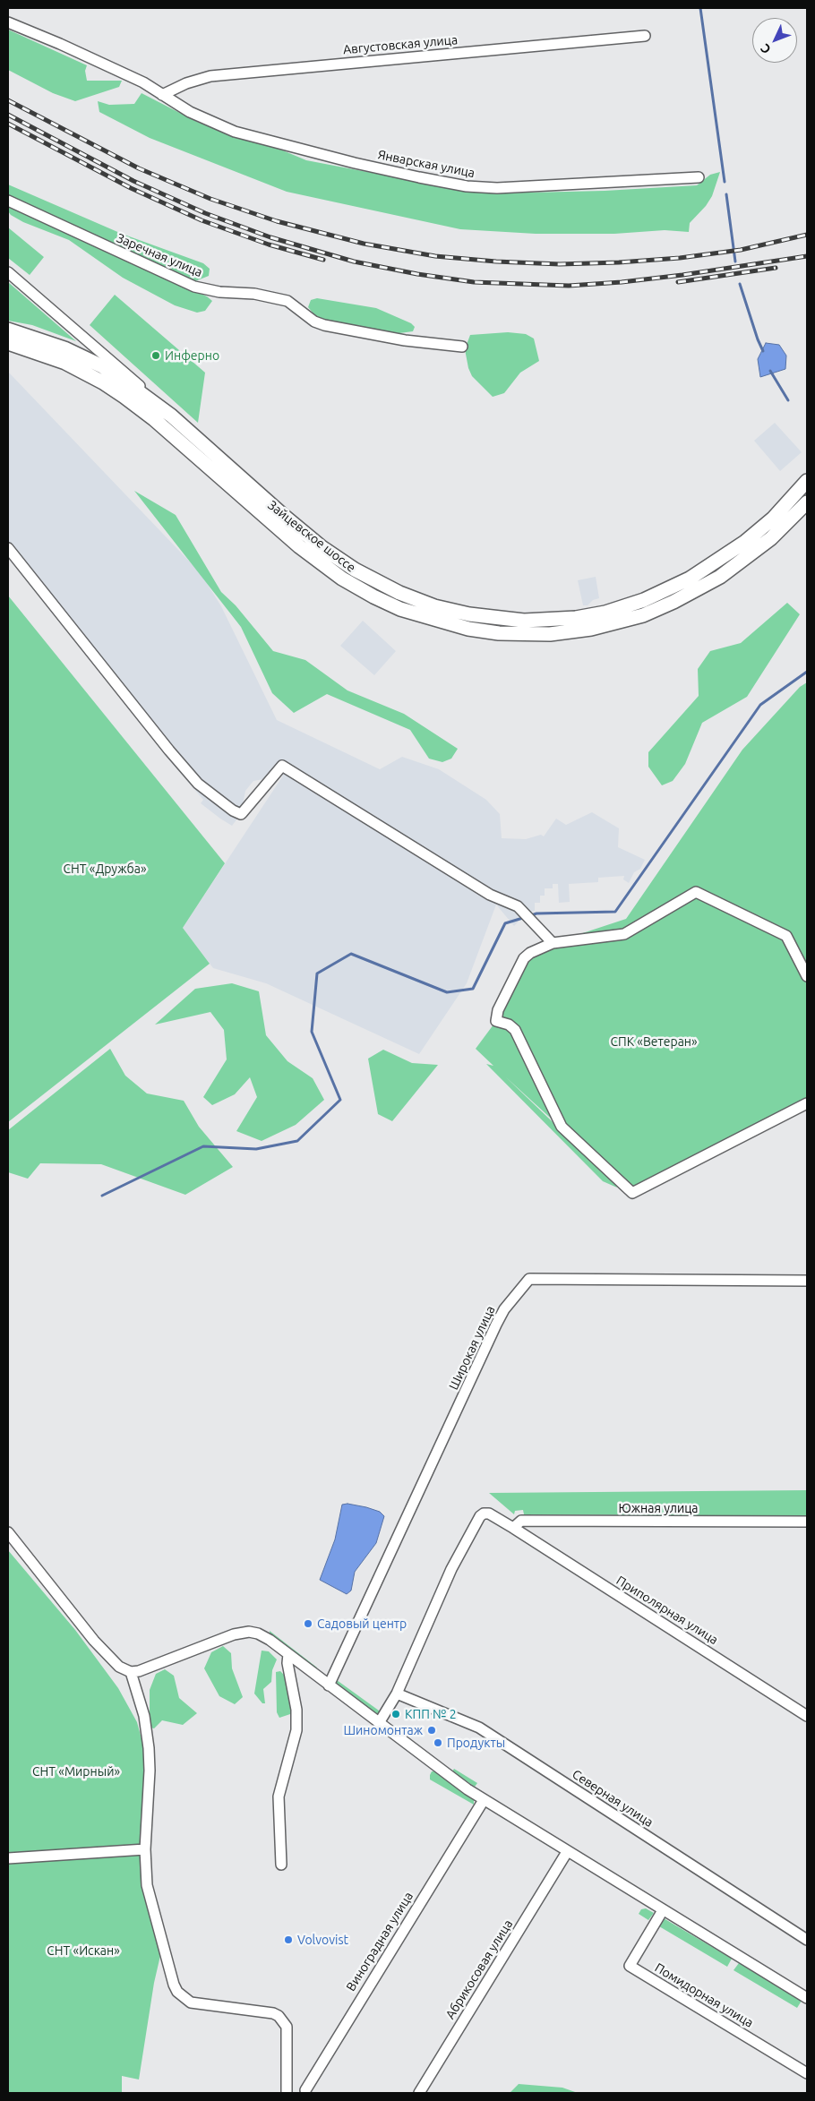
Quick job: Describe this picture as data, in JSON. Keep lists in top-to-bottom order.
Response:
{
  "streets": {
    "main road": ["Зайцевское шоссе"],
    "street": [
      "Августовская улица",
      "Январская улица",
      "Заречная улица",
      "Широкая улица",
      "Южная улица",
      "Приполярная улица",
      "Северная улица",
      "Виноградная улица",
      "Абрикосовая улица",
      "Помидорная улица"
    ]
  },
  "crossings": [
    ["Августовская улица", "Январская улица"],
    ["Южная улица", "Приполярная улица"],
    ["Приполярная улица", "Северная улица"]
  ],
  "parks": [
    "СНТ «Дружба»",
    "СПК «Ветеран»",
    "СНТ «Мирный»",
    "СНТ «Искан»"
  ],
  "places": [
    "Инферно",
    "Садовый центр",
    "КПП № 2",
    "Шиномонтаж",
    "Продукты",
    "Volvovist"
  ],
  "north": "bottom left"
}
